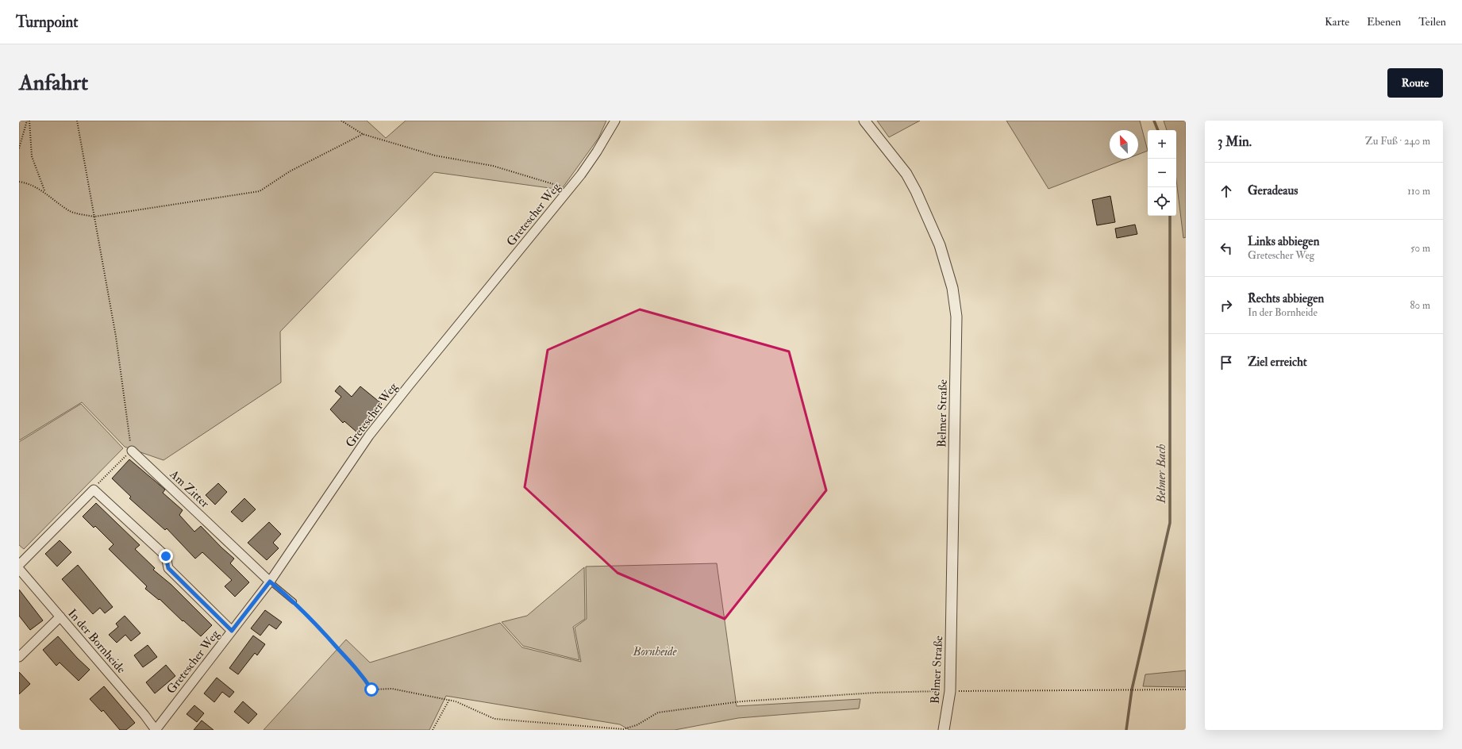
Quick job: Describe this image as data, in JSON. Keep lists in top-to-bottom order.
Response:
{
  "streets": {
    "street": [
      "Gretescher Weg",
      "Belmer Straße",
      "Am Zitter",
      "In der Bornheide"
    ]
  },
  "crossings": [
    ["Gretescher Weg", "Am Zitter"],
    ["Gretescher Weg", "In der Bornheide"]
  ],
  "water": ["Belmer Bach"],
  "parks": ["Bornheide"],
  "north": "top left",
  "page": {
    "header": "Turnpoint",
    "nav": ["Karte", "Ebenen", "Teilen"],
    "buttons": "Route",
    "title": "Anfahrt",
    "heading": ["3 Min.", "Zu Fuß · 240 m"],
    "map_buttons": ["+", "−"],
    "list": [
      ["Geradeaus", "110 m"],
      ["Links abbiegen", "Gretescher Weg", "50 m"],
      ["Rechts abbiegen", "In der Bornheide", "80 m"],
      "Ziel erreicht"
    ]
  }
}
